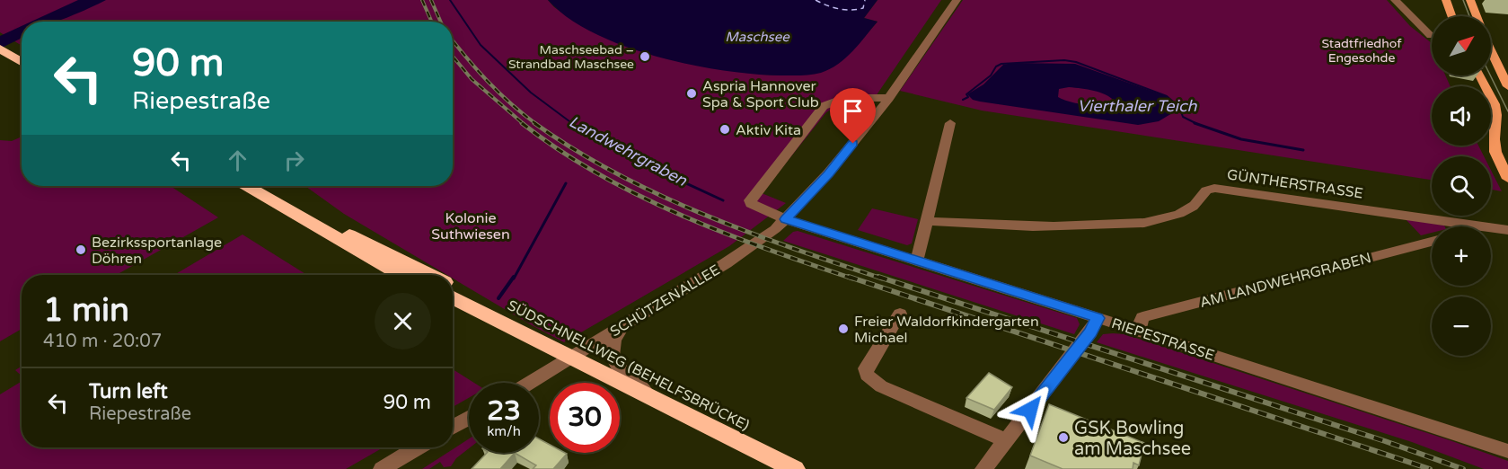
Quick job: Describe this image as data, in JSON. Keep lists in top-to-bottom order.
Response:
{
  "streets": {
    "highway": ["SÜDSCHNELLWEG (BEHELFSBRÜCKE)"],
    "street": [
      "GÜNTHERSTRASSE",
      "AM LANDWEHRGRABEN",
      "SCHÜTZENALLEE",
      "RIEPESTRASSE"
    ]
  },
  "crossings": [
    ["AM LANDWEHRGRABEN", "RIEPESTRASSE"],
    ["SCHÜTZENALLEE", "RIEPESTRASSE"]
  ],
  "water": ["Maschsee", "Vierthaler Teich", "Landwehrgraben"],
  "parks": ["Stadtfriedhof Engesohde", "Kolonie Suthwiesen"],
  "places": [
    "Maschseebad – Strandbad Maschsee",
    "Aspria Hannover Spa & Sport Club",
    "Aktiv Kita",
    "Bezirkssportanlage Döhren",
    "Freier Waldorfkindergarten Michael",
    "GSK Bowling am Maschsee"
  ],
  "north": "top right",
  "page": {
    "map_buttons": ["+", "−"],
    "turn": ["90 m", "Riepestraße"],
    "heading": ["1 min", "410 m · 20:07"],
    "list": [
      {
        "name": "Turn left",
        "note": "Riepestraße",
        "value": "90 m"
      }
    ],
    "speed": "23 km/h",
    "limit": "30"
  }
}
